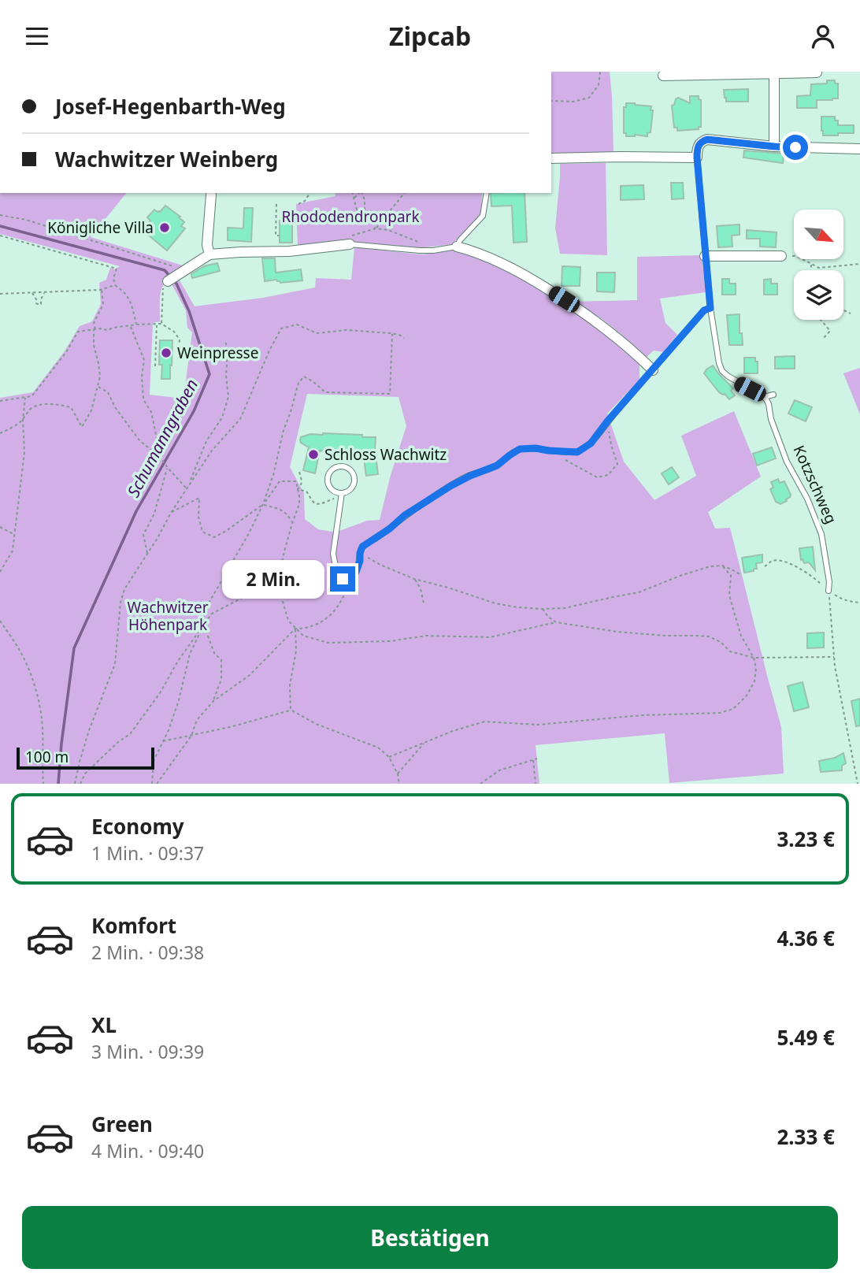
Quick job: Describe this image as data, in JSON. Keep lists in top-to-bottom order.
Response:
{
  "streets": {
    "lane": ["Kotzschweg"]
  },
  "water": ["Schumanngraben"],
  "parks": ["Rhododendronpark", "Wachwitzer Höhenpark"],
  "places": ["Königliche Villa", "Weinpresse", "Schloss Wachwitz"],
  "scale_bar": "100 m",
  "north": "bottom right",
  "page": {
    "header": "Zipcab",
    "banner": ["Josef-Hegenbarth-Weg", "Wachwitzer Weinberg"],
    "bubble": "2 Min.",
    "scale": "100 m",
    "list": [
      {
        "name": "Economy",
        "note": "1 Min. · 09:37",
        "value": "3.23 €"
      },
      {
        "name": "Komfort",
        "note": "2 Min. · 09:38",
        "value": "4.36 €"
      },
      {
        "name": "XL",
        "note": "3 Min. · 09:39",
        "value": "5.49 €"
      },
      {
        "name": "Green",
        "note": "4 Min. · 09:40",
        "value": "2.33 €"
      }
    ],
    "buttons": "Bestätigen"
  }
}
